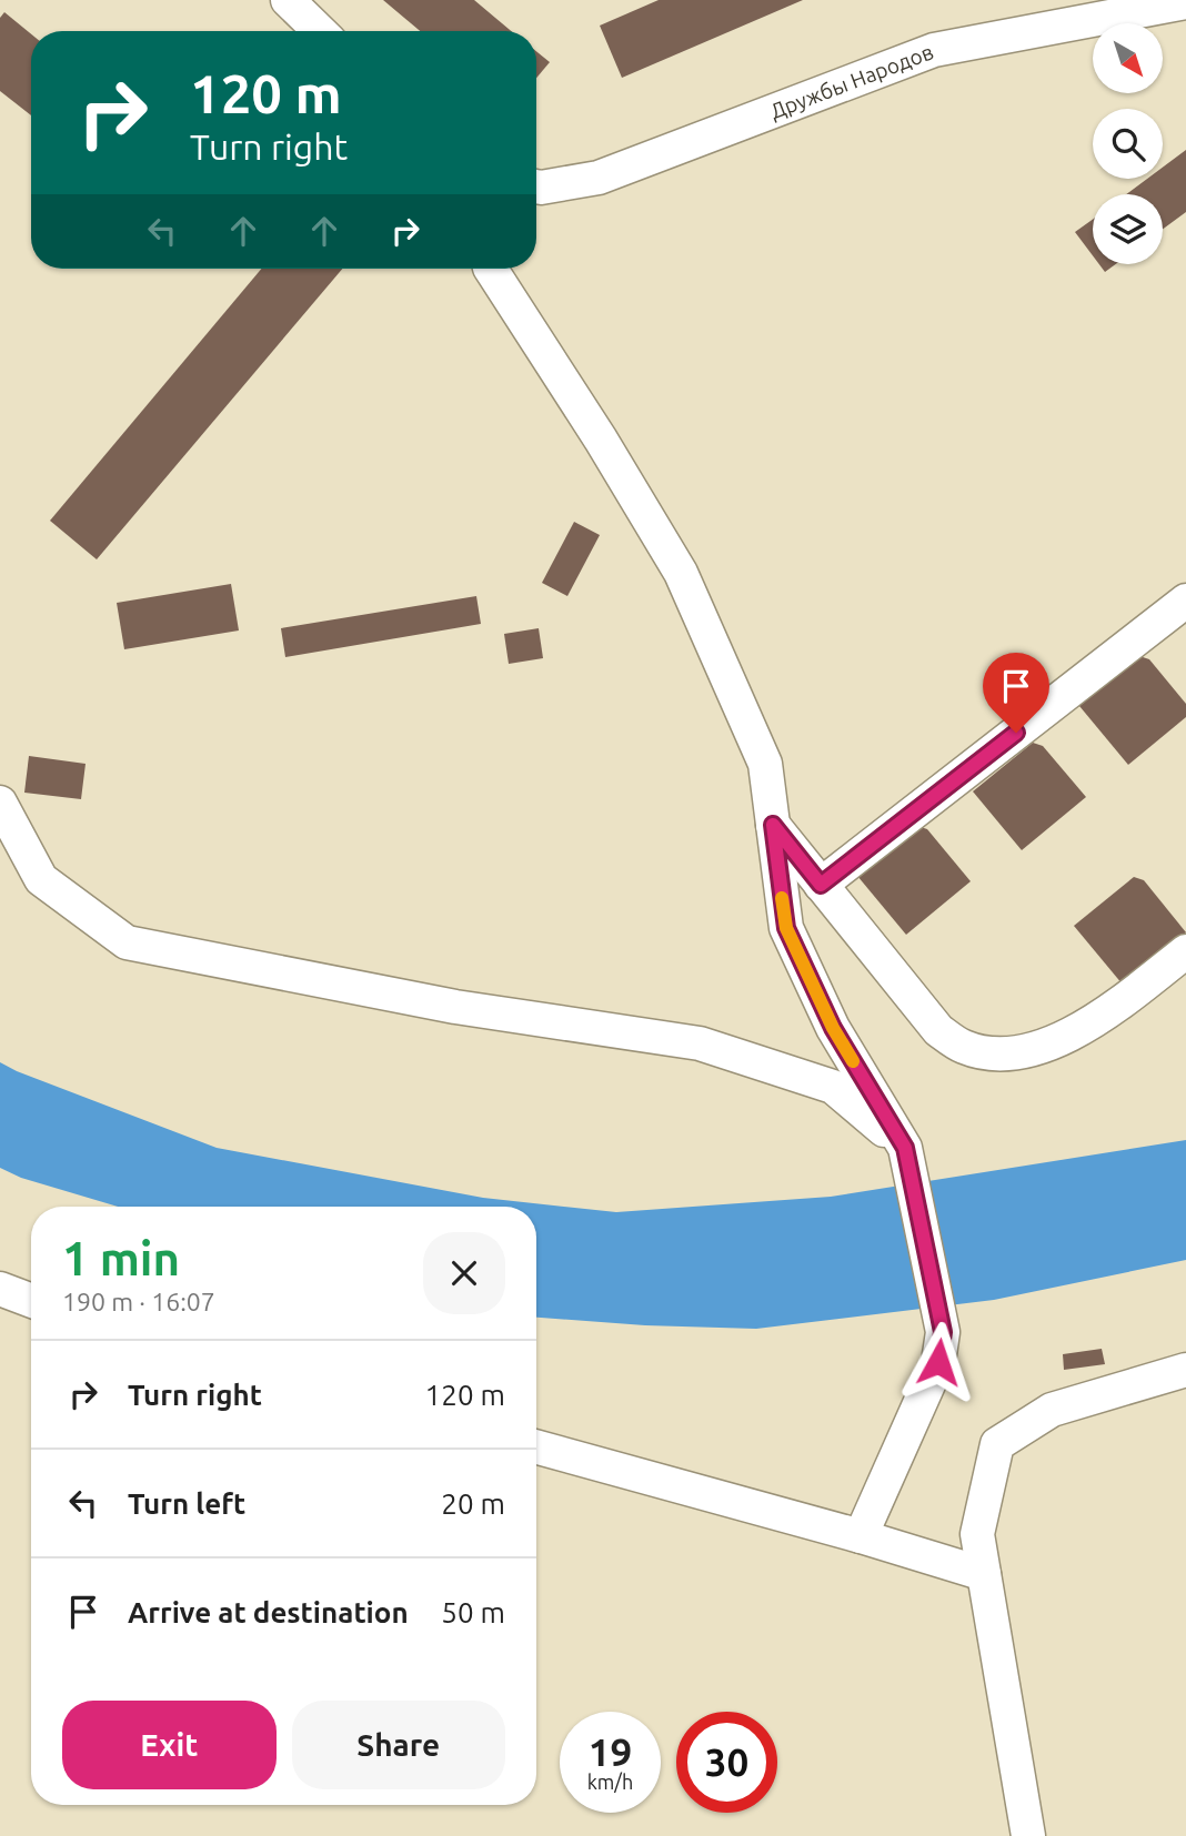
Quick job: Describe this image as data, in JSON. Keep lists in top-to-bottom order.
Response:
{
  "streets": {
    "street": ["Дружбы Народов"]
  },
  "north": "bottom right",
  "page": {
    "turn": ["120 m", "Turn right"],
    "heading": ["1 min", "190 m · 16:07"],
    "list": [
      {
        "name": "Turn right",
        "value": "120 m"
      },
      {
        "name": "Turn left",
        "value": "20 m"
      },
      {
        "name": "Arrive at destination",
        "value": "50 m"
      }
    ],
    "buttons": ["Exit", "Share"],
    "speed": "19 km/h",
    "limit": "30"
  }
}
